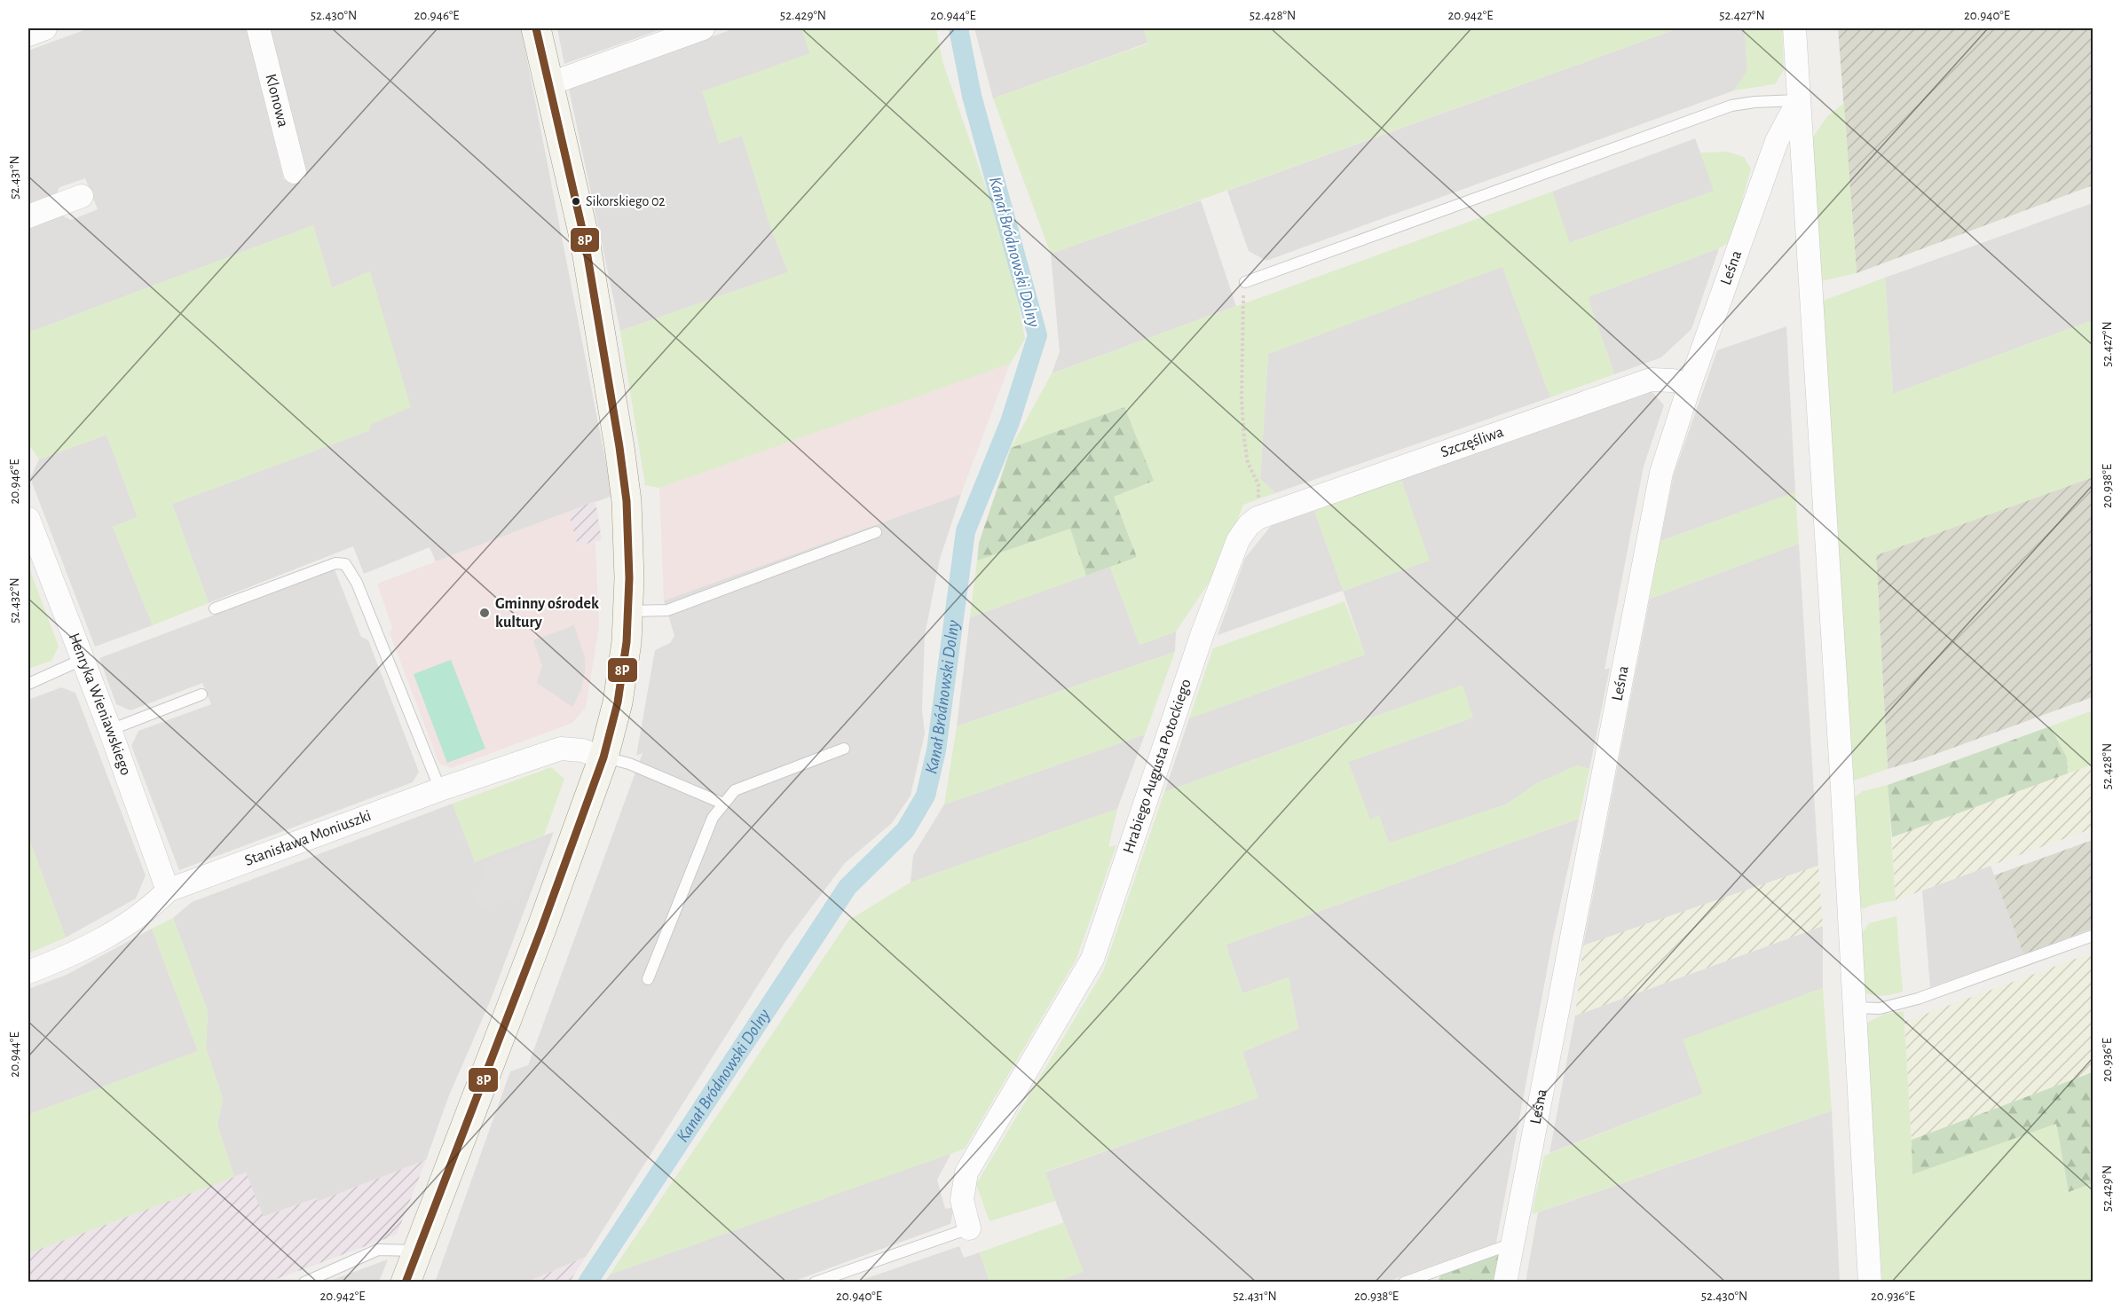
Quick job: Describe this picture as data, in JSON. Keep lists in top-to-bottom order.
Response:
{
  "streets": {
    "street": [
      "Klonowa",
      "Leśna",
      "Szczęśliwa",
      "Henryka Wieniawskiego",
      "Hrabiego Augusta Potockiego",
      "Stanisława Moniuszki"
    ]
  },
  "crossings": [
    ["Leśna", "Szczęśliwa"],
    ["Szczęśliwa", "Hrabiego Augusta Potockiego"],
    ["Henryka Wieniawskiego", "Stanisława Moniuszki"]
  ],
  "water": ["Kanał Bródnowski Dolny"],
  "places": ["Sikorskiego 02", "Gminny ośrodek kultury"],
  "lines": ["transit line 8P"],
  "coordinates": [
    "52.430°N",
    "20.946°E",
    "52.429°N",
    "20.944°E",
    "52.428°N",
    "20.942°E",
    "52.427°N",
    "20.940°E",
    "52.431°N",
    "20.938°E",
    "52.432°N",
    "20.936°E"
  ]
}
